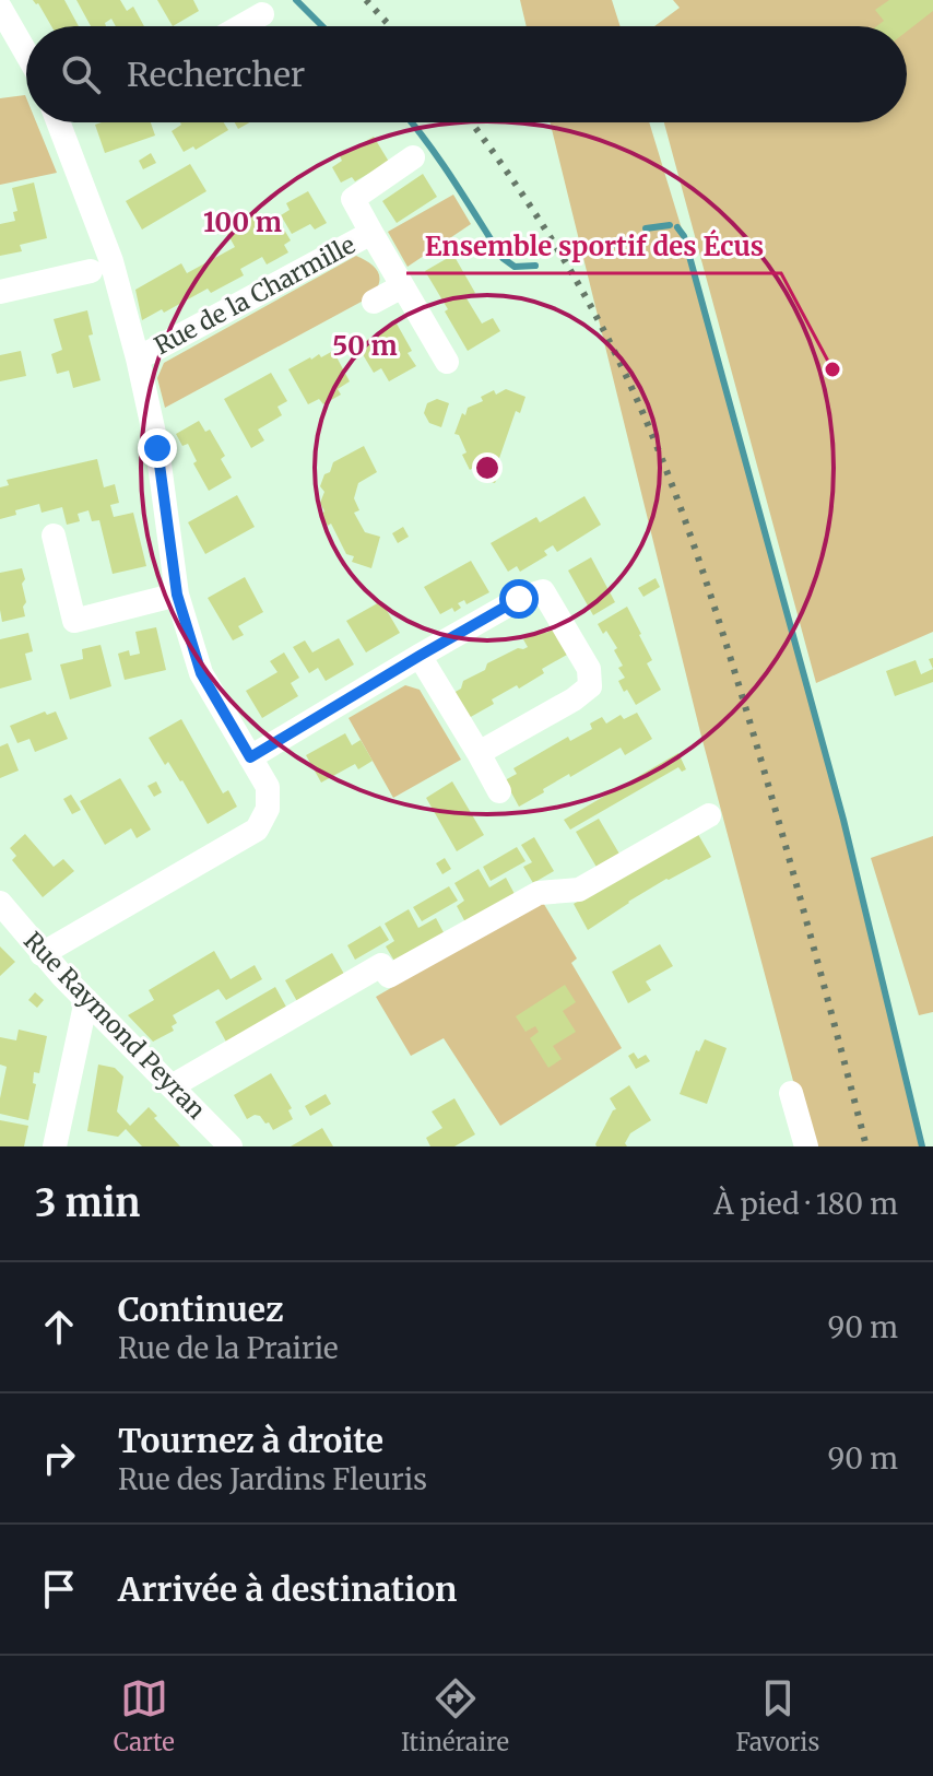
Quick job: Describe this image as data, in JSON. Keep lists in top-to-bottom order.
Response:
{
  "streets": {
    "street": ["Rue de la Charmille", "Rue Raymond Peyran"]
  },
  "places": ["Ensemble sportif des Écus"],
  "page": {
    "search": "Rechercher",
    "heading": ["3 min", "À pied · 180 m"],
    "list": [
      ["Continuez", "Rue de la Prairie", "90 m"],
      ["Tournez à droite", "Rue des Jardins Fleuris", "90 m"],
      "Arrivée à destination"
    ],
    "nav": ["Carte", "Itinéraire", "Favoris"]
  },
  "rings": ["100 m", "50 m"]
}
